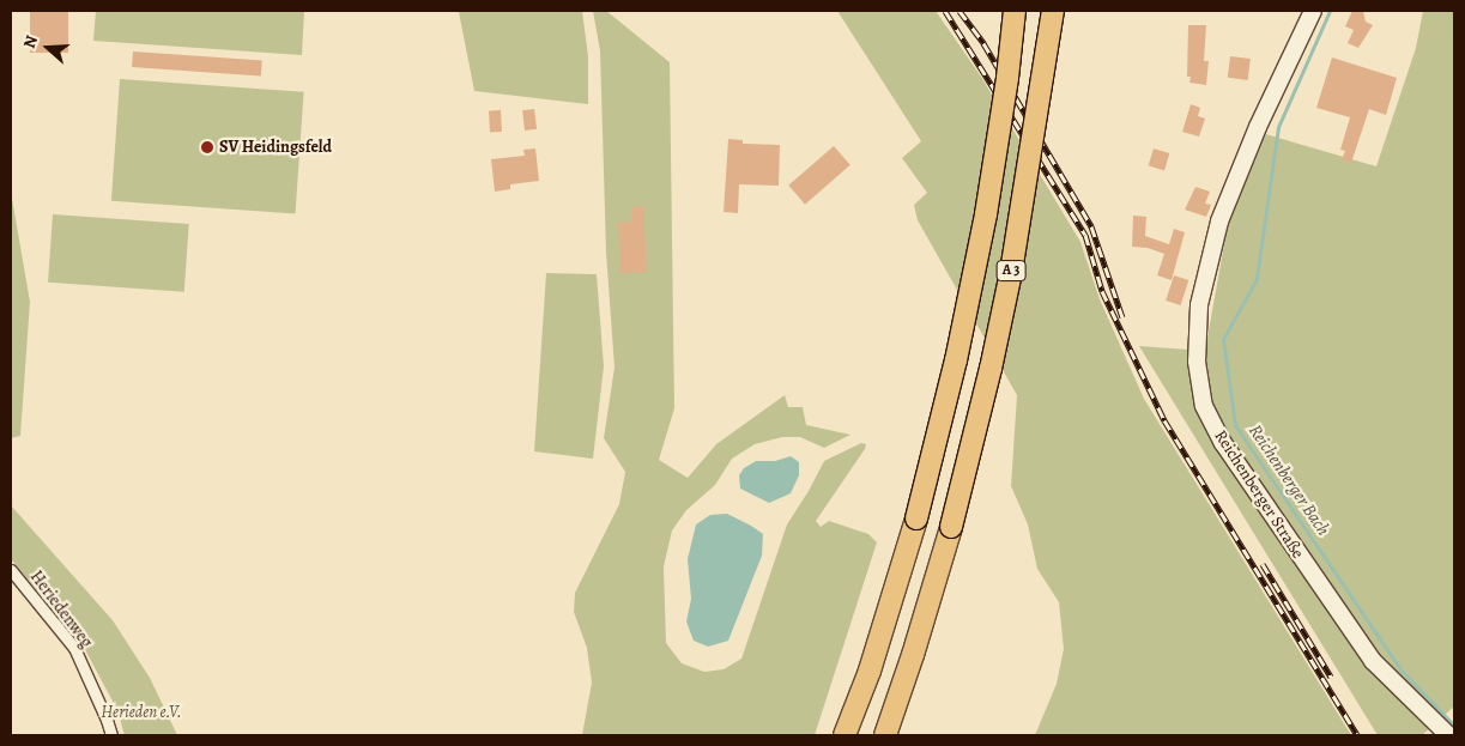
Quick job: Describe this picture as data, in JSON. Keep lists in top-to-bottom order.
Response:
{
  "streets": {
    "highway": ["A 3"],
    "main road": ["Reichenberger Straße"],
    "street": ["Heriedenweg"]
  },
  "water": ["Reichenberger Bach"],
  "parks": ["Herieden e.V."],
  "places": ["SV Heidingsfeld"],
  "north": "left"
}
